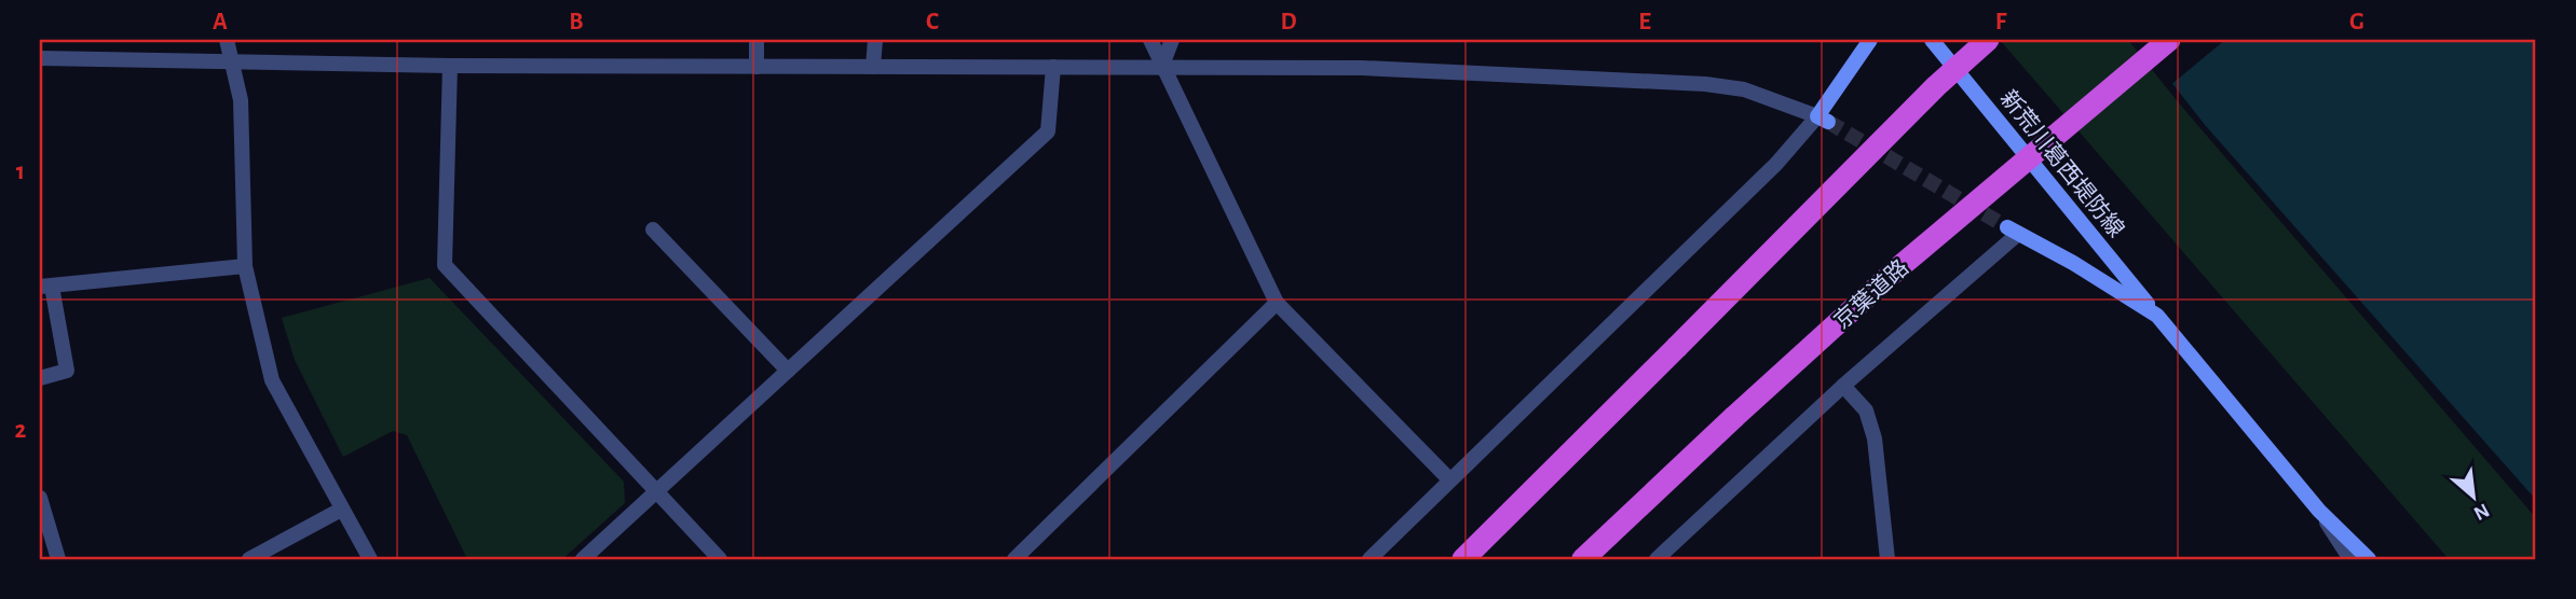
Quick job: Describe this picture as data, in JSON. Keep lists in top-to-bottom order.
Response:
{
  "streets": {
    "highway": ["京葉道路"],
    "main road": ["新荒川葛西堤防線"]
  },
  "north": "bottom right",
  "grid": {
    "columns": [
      "A",
      "B",
      "C",
      "D",
      "E",
      "F",
      "G"
    ],
    "rows": ["1", "2"]
  }
}
